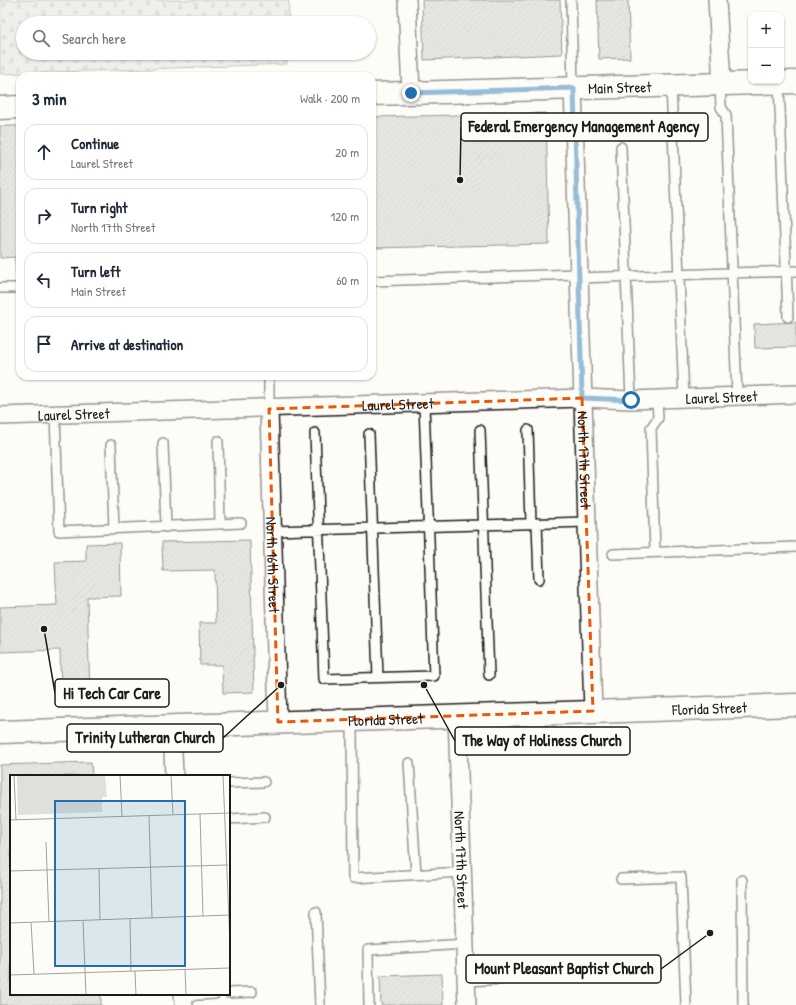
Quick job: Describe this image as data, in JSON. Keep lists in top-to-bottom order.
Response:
{
  "streets": {
    "main road": ["Main Street", "Florida Street"],
    "street": ["Laurel Street", "North 17th Street", "North 16th Street"]
  },
  "crossings": [
    ["Main Street", "North 17th Street"],
    ["Laurel Street", "North 17th Street"],
    ["Laurel Street", "North 16th Street"],
    ["North 17th Street", "Florida Street"],
    ["North 16th Street", "Florida Street"]
  ],
  "places": [
    "Federal Emergency Management Agency",
    "Hi Tech Car Care",
    "Trinity Lutheran Church",
    "The Way of Holiness Church",
    "Mount Pleasant Baptist Church"
  ],
  "page": {
    "map_buttons": ["+", "−"],
    "search": "Search here",
    "heading": ["3 min", "Walk · 200 m"],
    "list": [
      ["Continue", "Laurel Street", "20 m"],
      ["Turn right", "North 17th Street", "120 m"],
      ["Turn left", "Main Street", "60 m"],
      "Arrive at destination"
    ]
  }
}
